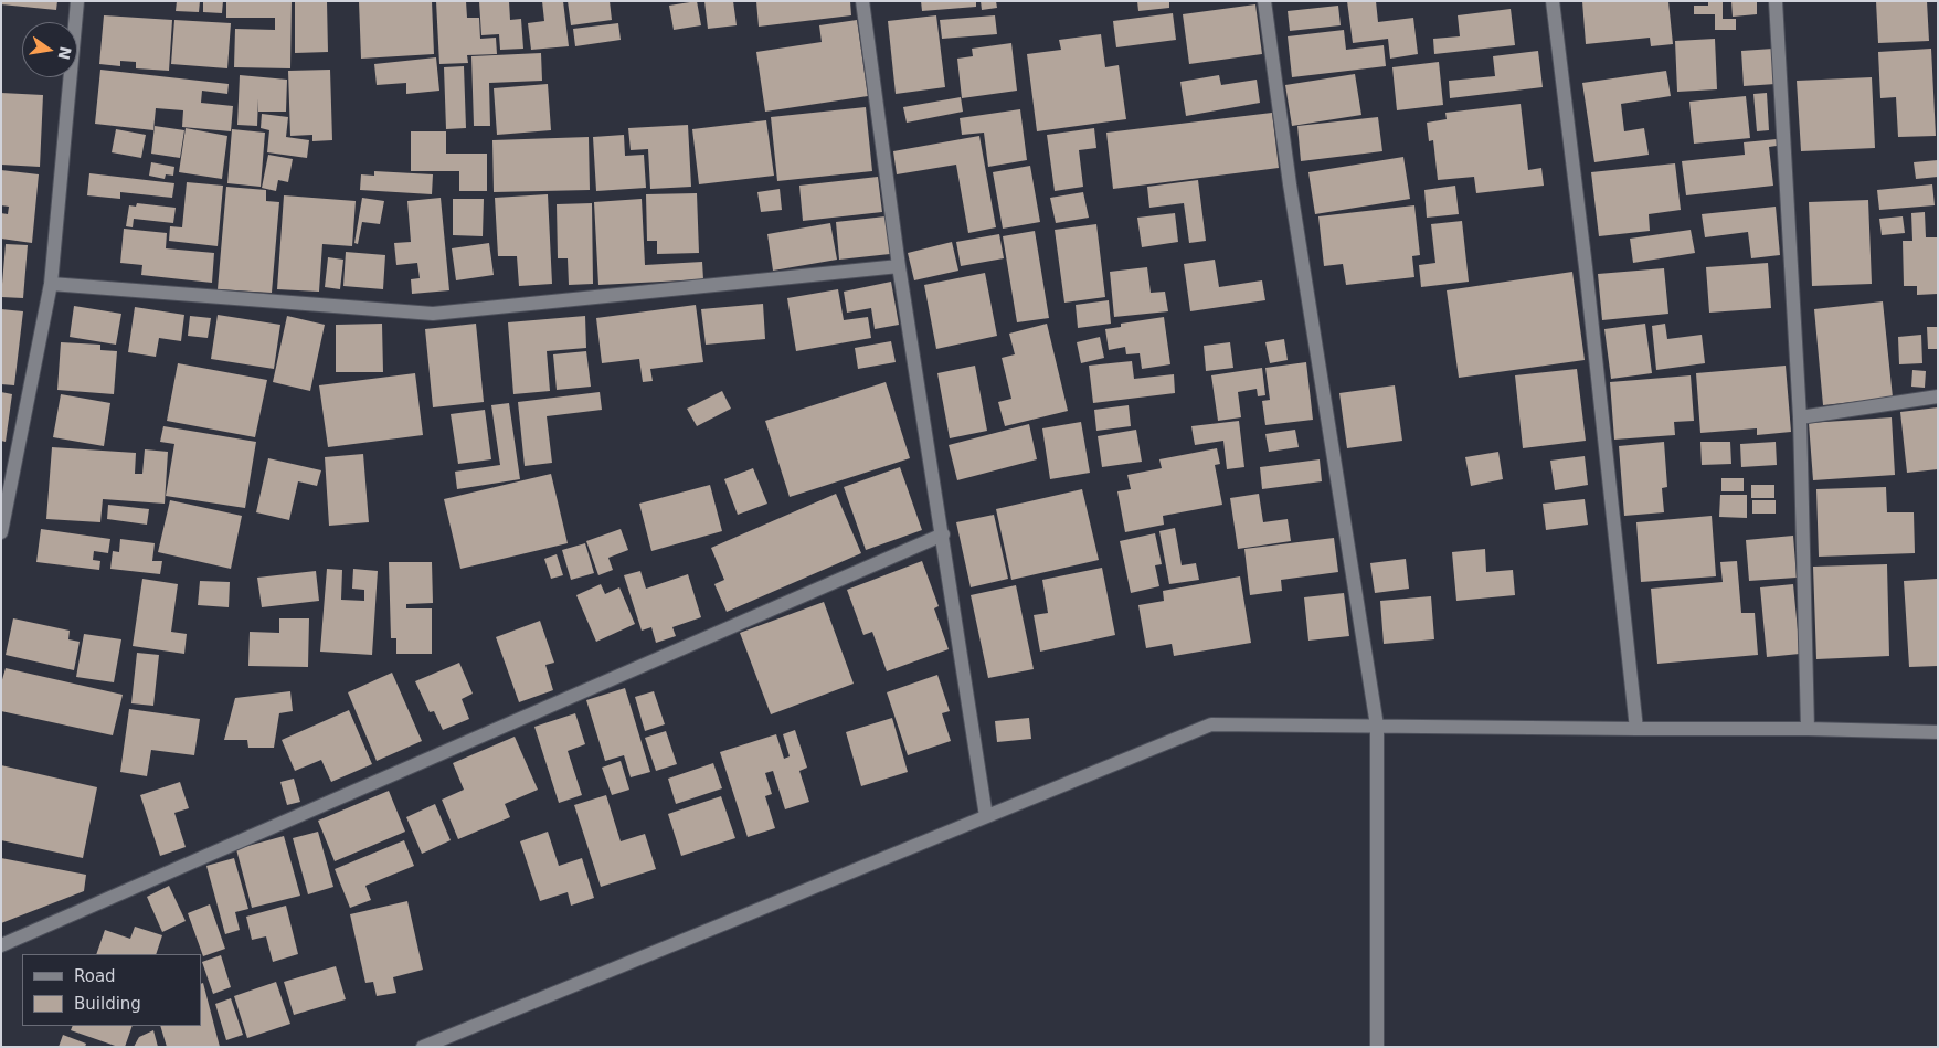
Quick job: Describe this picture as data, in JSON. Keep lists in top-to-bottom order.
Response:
{
  "legend": ["Road", "Building"],
  "north": "right"
}
